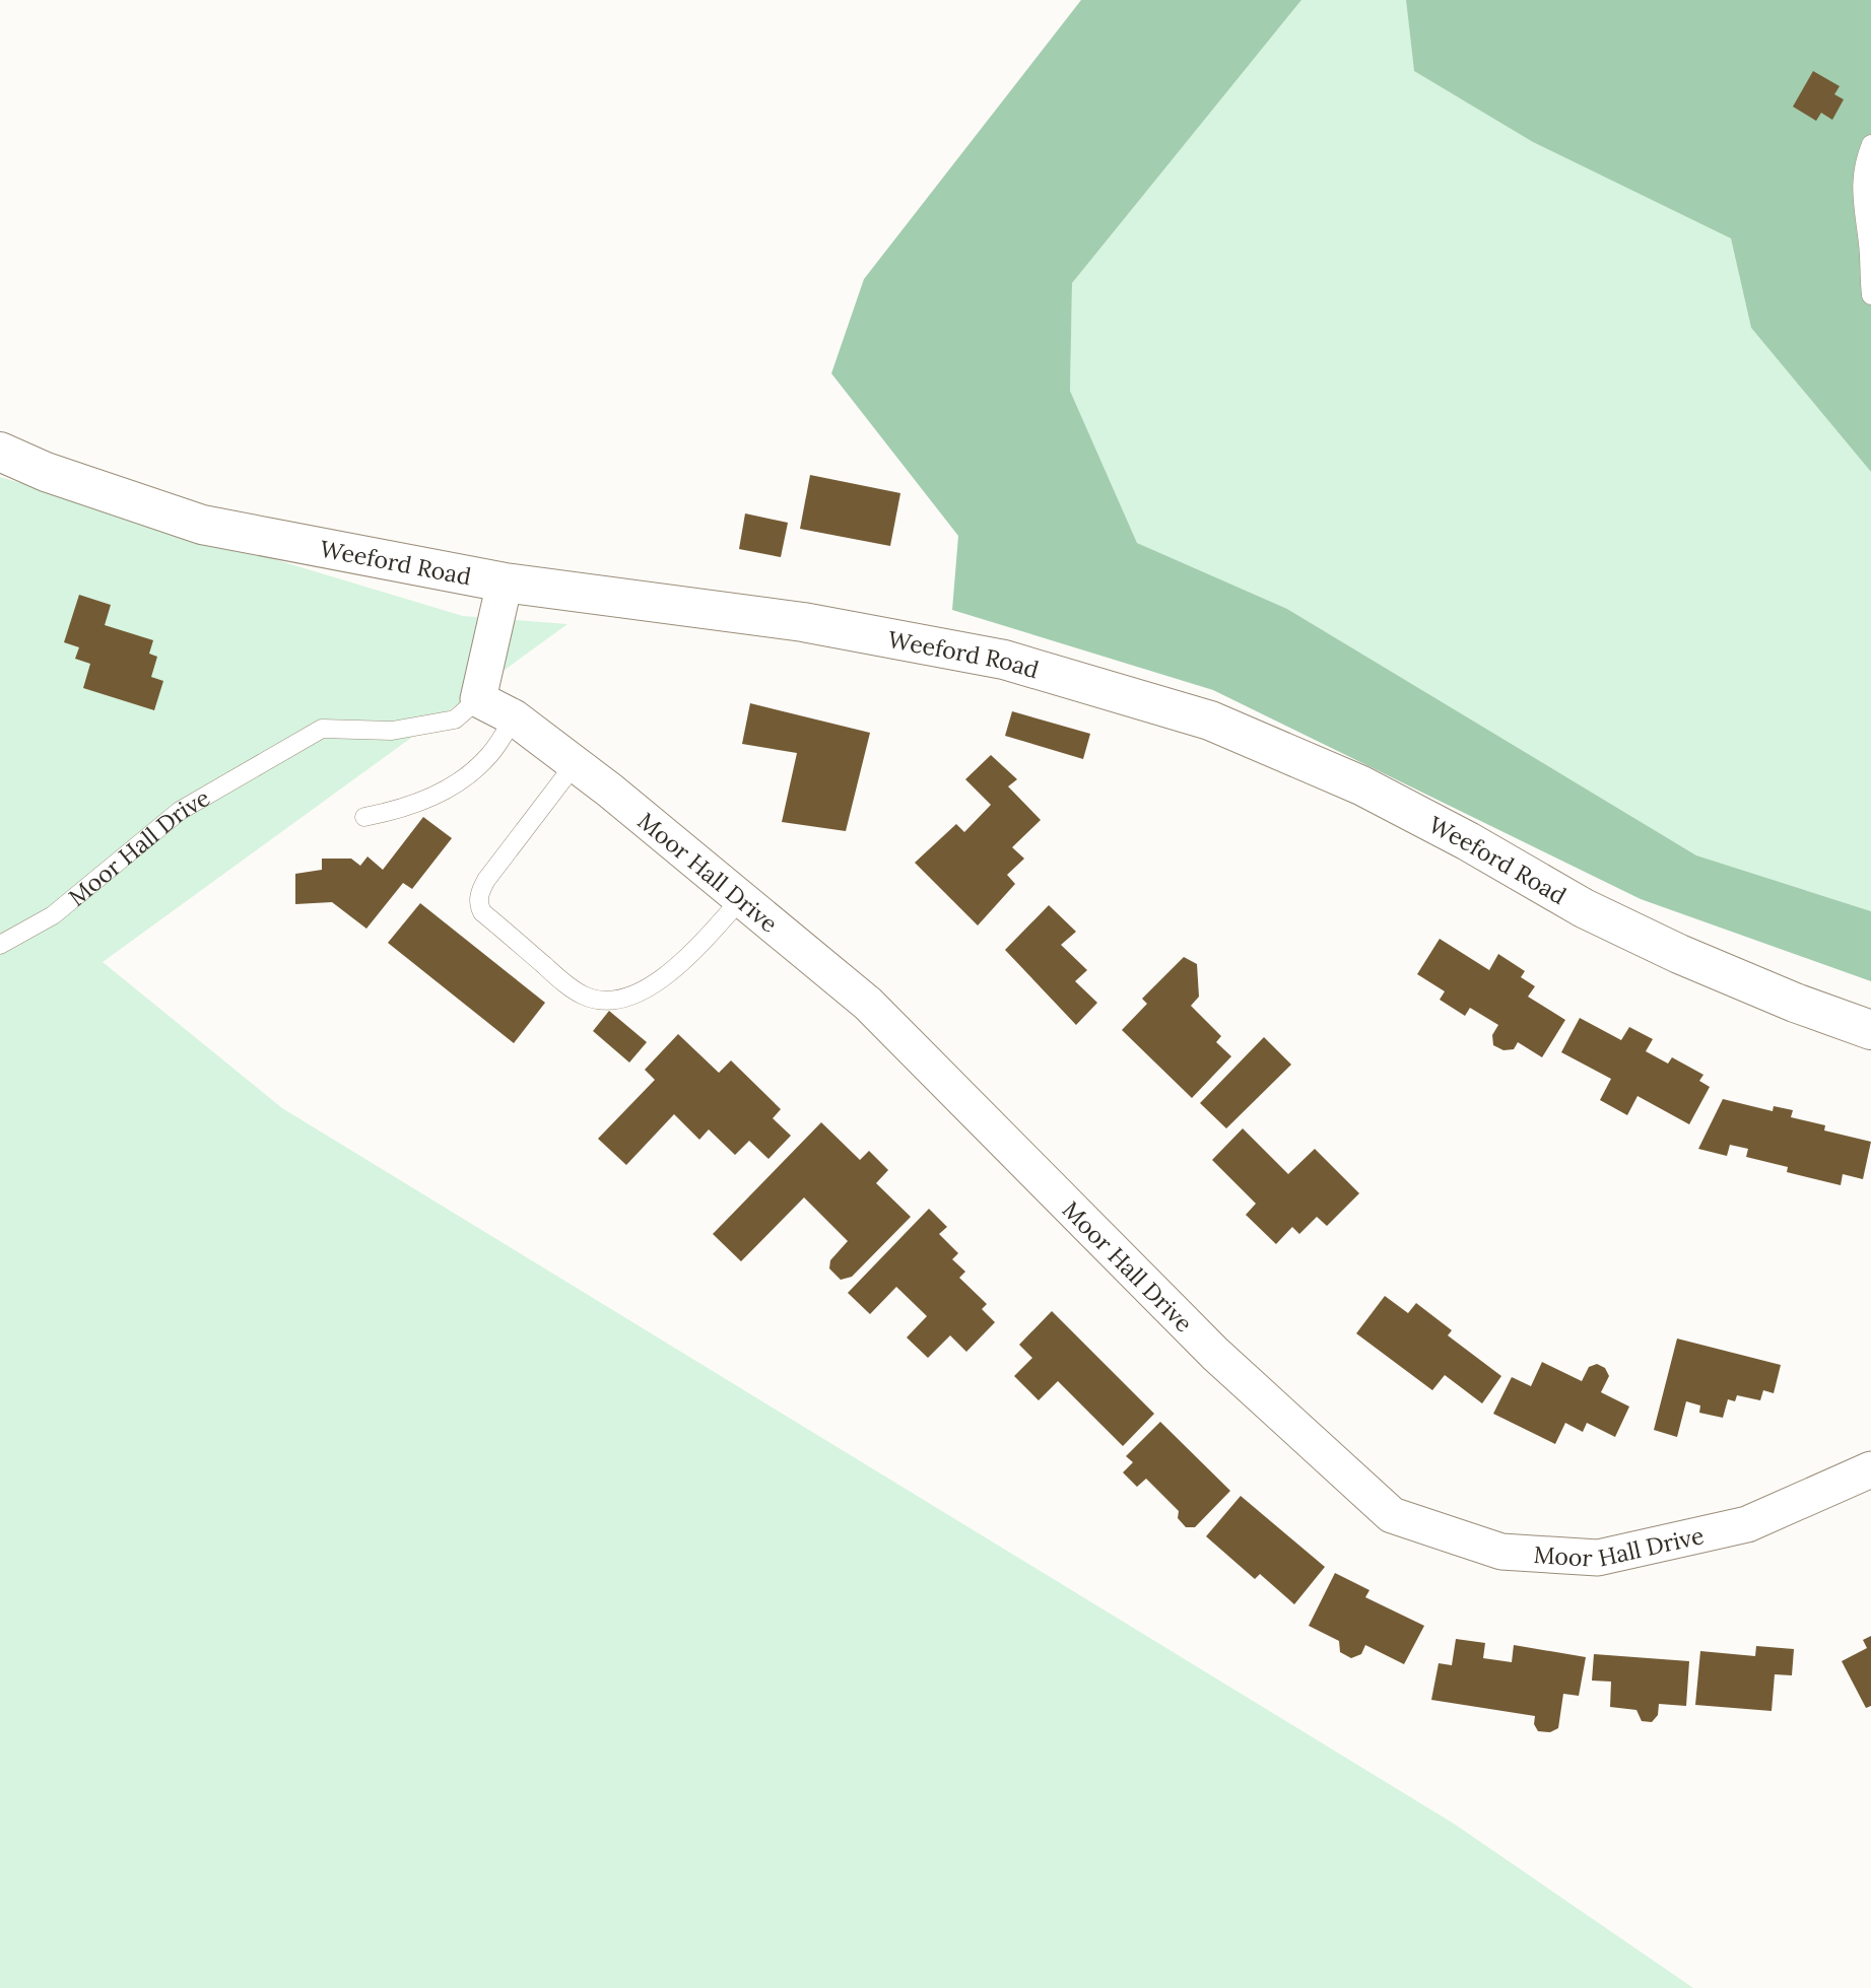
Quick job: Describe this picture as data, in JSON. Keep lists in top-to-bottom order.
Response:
{
  "streets": {
    "street": ["Weeford Road", "Moor Hall Drive"]
  }
}
